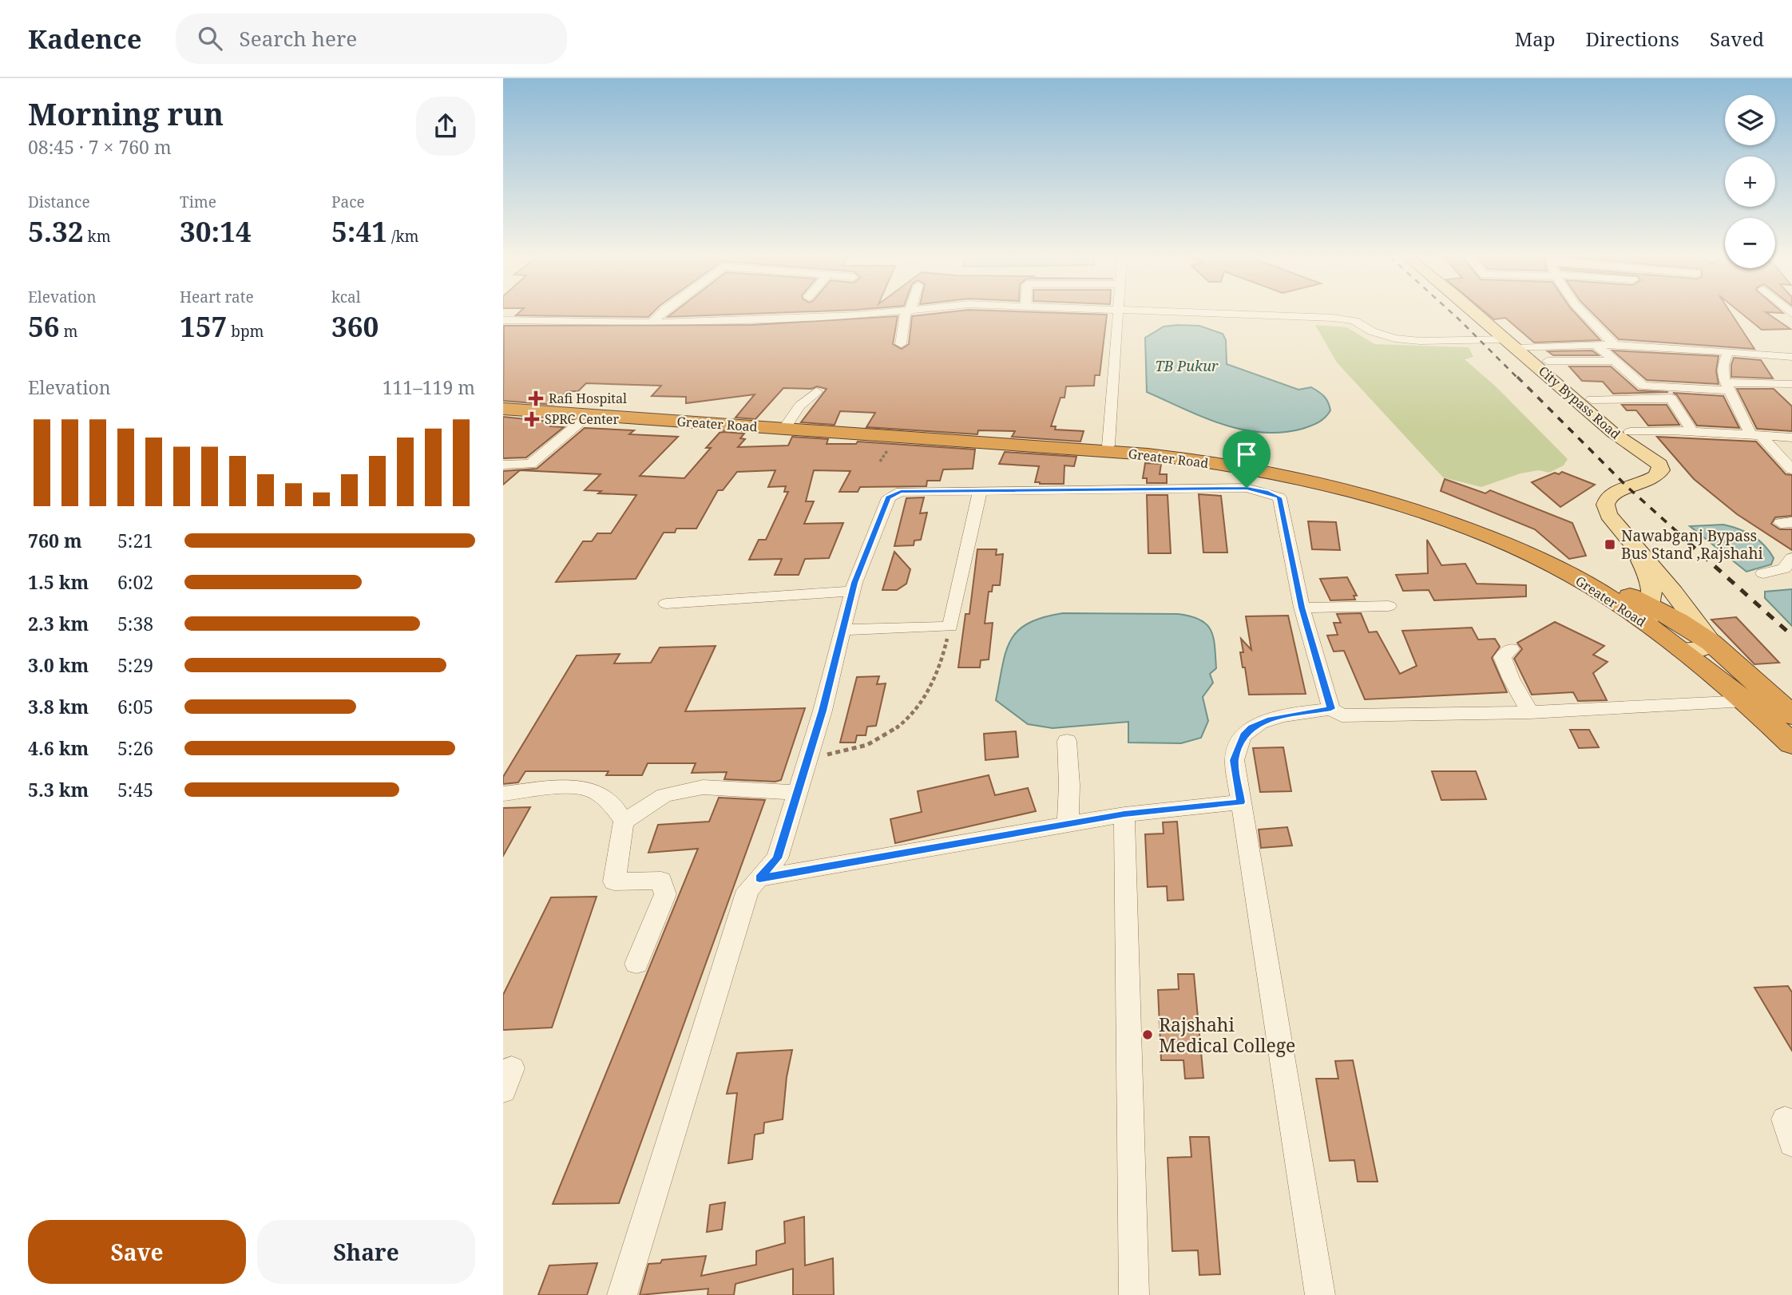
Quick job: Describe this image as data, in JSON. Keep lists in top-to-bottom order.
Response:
{
  "streets": {
    "highway": ["Greater Road"],
    "main road": ["City Bypass Road"]
  },
  "water": ["TB Pukur"],
  "places": {
    "health": ["Rafi Hospital", "SPRC Center"],
    "transit": ["Nawabganj Bypass Bus Stand ,Rajshahi"],
    "other": ["Rajshahi Medical College"]
  },
  "page": {
    "header": "Kadence",
    "search": "Search here",
    "nav": ["Map", "Directions", "Saved"],
    "heading": ["Morning run", "08:45 · 7 × 760 m"],
    "map_buttons": ["+", "−"],
    "stats": [
      ["Distance", "5.32 km"],
      ["Time", "30:14"],
      ["Pace", "5:41 /km"],
      ["Elevation", "56 m"],
      ["Heart rate", "157 bpm"],
      ["kcal", "360"]
    ],
    "chart": ["Elevation", "111–119 m"],
    "list": [
      {
        "name": "760 m",
        "note": "5:21"
      },
      {
        "name": "1.5 km",
        "note": "6:02"
      },
      {
        "name": "2.3 km",
        "note": "5:38"
      },
      {
        "name": "3.0 km",
        "note": "5:29"
      },
      {
        "name": "3.8 km",
        "note": "6:05"
      },
      {
        "name": "4.6 km",
        "note": "5:26"
      },
      {
        "name": "5.3 km",
        "note": "5:45"
      }
    ],
    "buttons": ["Save", "Share"]
  }
}
